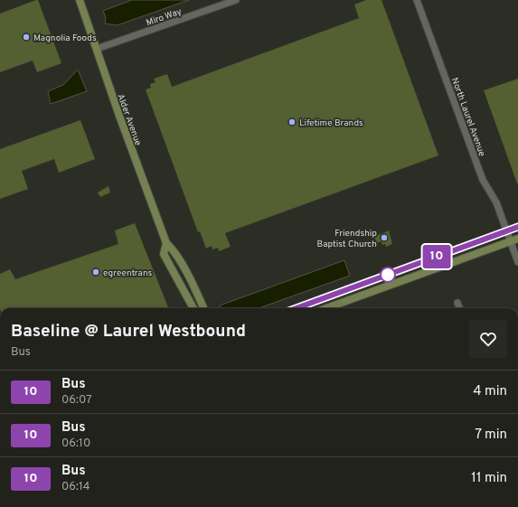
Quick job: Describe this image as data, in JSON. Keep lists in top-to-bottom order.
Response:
{
  "streets": {
    "main road": ["Alder Avenue"],
    "street": ["Miro Way", "North Laurel Avenue"]
  },
  "crossings": [
    ["Miro Way", "Alder Avenue"]
  ],
  "places": [
    "Magnolia Foods",
    "Lifetime Brands",
    "Friendship Baptist Church",
    "egreentrans"
  ],
  "lines": ["bus line 10"],
  "page": {
    "on_map": "10",
    "heading": ["Baseline @ Laurel Westbound", "Bus"],
    "list": [
      {
        "mark": "10",
        "name": "Bus",
        "note": "06:07",
        "value": "4 min"
      },
      {
        "mark": "10",
        "name": "Bus",
        "note": "06:10",
        "value": "7 min"
      },
      {
        "mark": "10",
        "name": "Bus",
        "note": "06:14",
        "value": "11 min"
      }
    ]
  }
}
